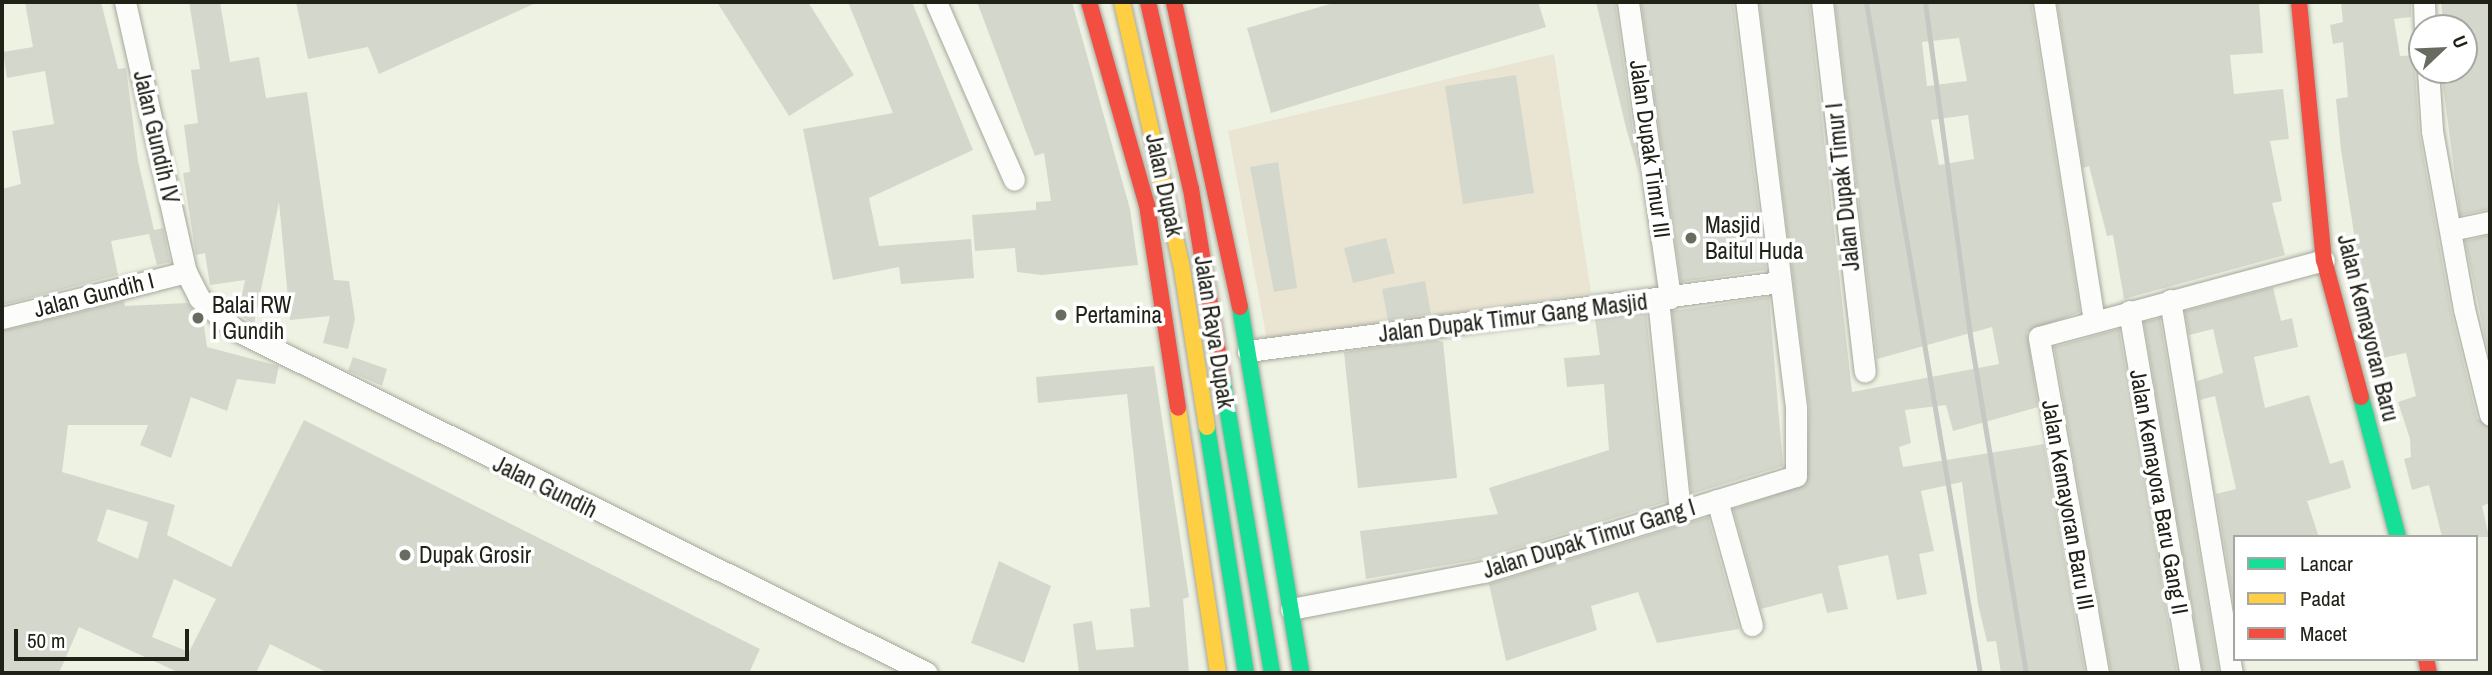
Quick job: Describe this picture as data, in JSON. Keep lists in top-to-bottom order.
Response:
{
  "streets": {
    "main road": ["Jalan Dupak", "Jalan Kemayoran Baru", "Jalan Raya Dupak"],
    "street": [
      "Jalan Gundih IV",
      "Jalan Dupak Timur III",
      "Jalan Dupak Timur I",
      "Jalan Gundih I",
      "Jalan Dupak Timur Gang Masjid",
      "Jalan Gundih",
      "Jalan Kemayora Baru Gang II",
      "Jalan Kemayoran Baru III",
      "Jalan Dupak Timur Gang I"
    ]
  },
  "crossings": [
    ["Jalan Gundih IV", "Jalan Gundih I"],
    ["Jalan Gundih IV", "Jalan Gundih"],
    ["Jalan Dupak Timur III", "Jalan Dupak Timur Gang Masjid"],
    ["Jalan Dupak Timur III", "Jalan Dupak Timur Gang I"],
    ["Jalan Gundih I", "Jalan Gundih"],
    ["Jalan Dupak Timur Gang Masjid", "Jalan Dupak Timur Gang I"]
  ],
  "places": [
    "Masjid Baitul Huda",
    "Pertamina",
    "Balai RW I Gundih",
    "Dupak Grosir"
  ],
  "legend": ["Lancar", "Padat", "Macet"],
  "scale_bar": "50 m",
  "north": "top right"
}
